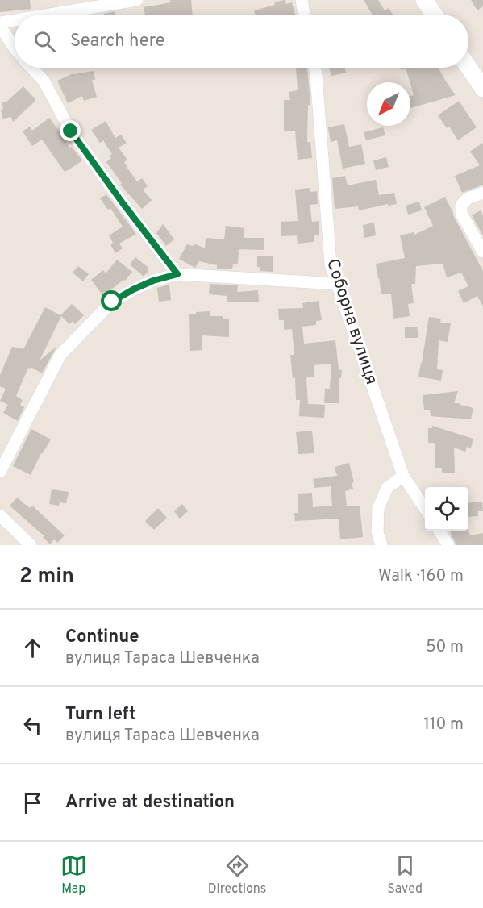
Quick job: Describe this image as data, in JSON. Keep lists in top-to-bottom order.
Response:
{
  "streets": {
    "street": ["Соборна вулиця"]
  },
  "north": "bottom left",
  "page": {
    "search": "Search here",
    "heading": ["2 min", "Walk · 160 m"],
    "list": [
      ["Continue", "вулиця Тараса Шевченка", "50 m"],
      ["Turn left", "вулиця Тараса Шевченка", "110 m"],
      "Arrive at destination"
    ],
    "nav": ["Map", "Directions", "Saved"]
  }
}
